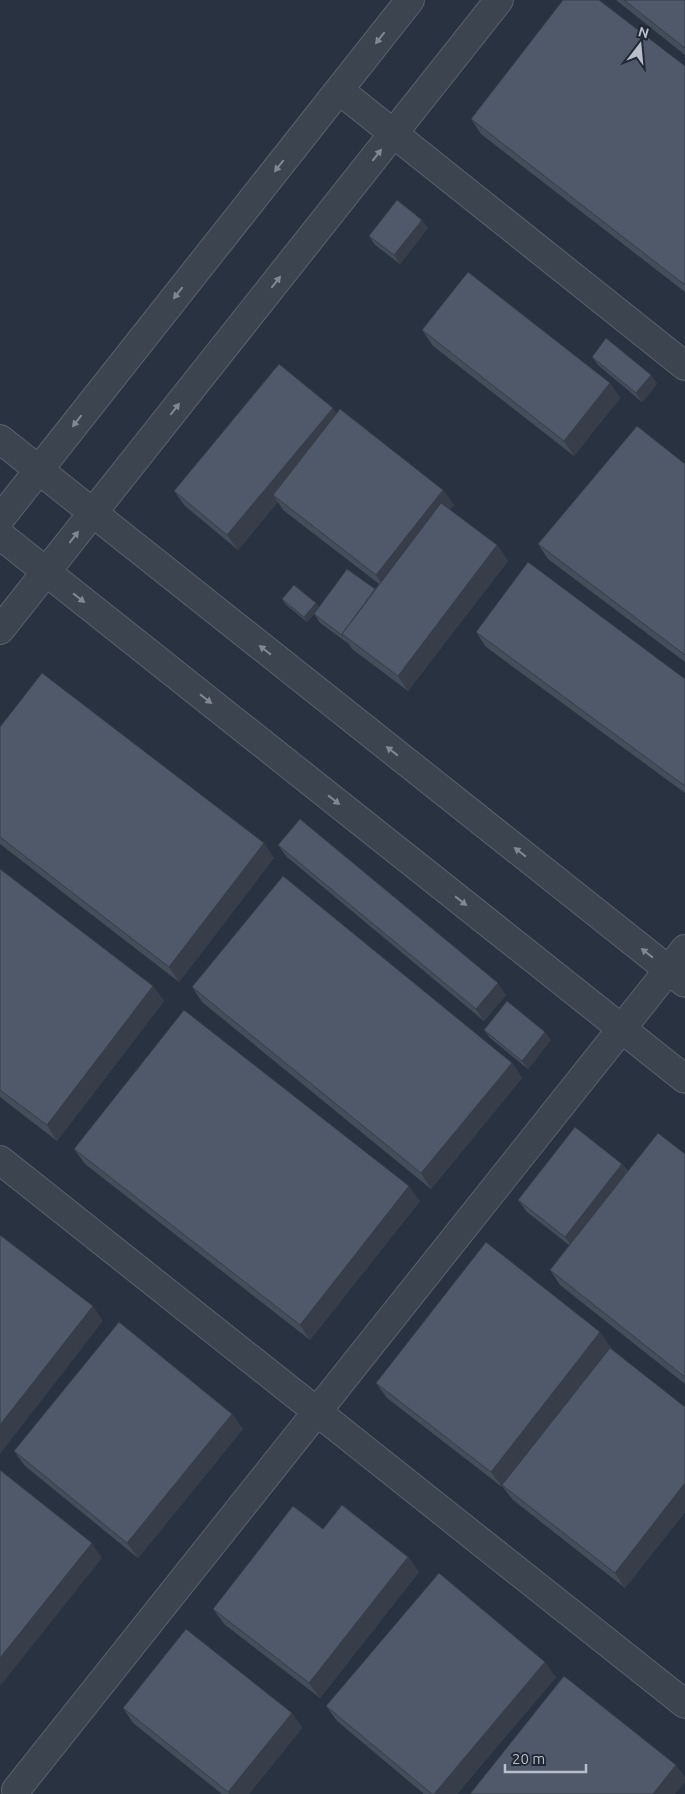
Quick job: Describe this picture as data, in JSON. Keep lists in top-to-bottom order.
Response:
{
  "scale_bar": "20 m",
  "north": "top"
}
